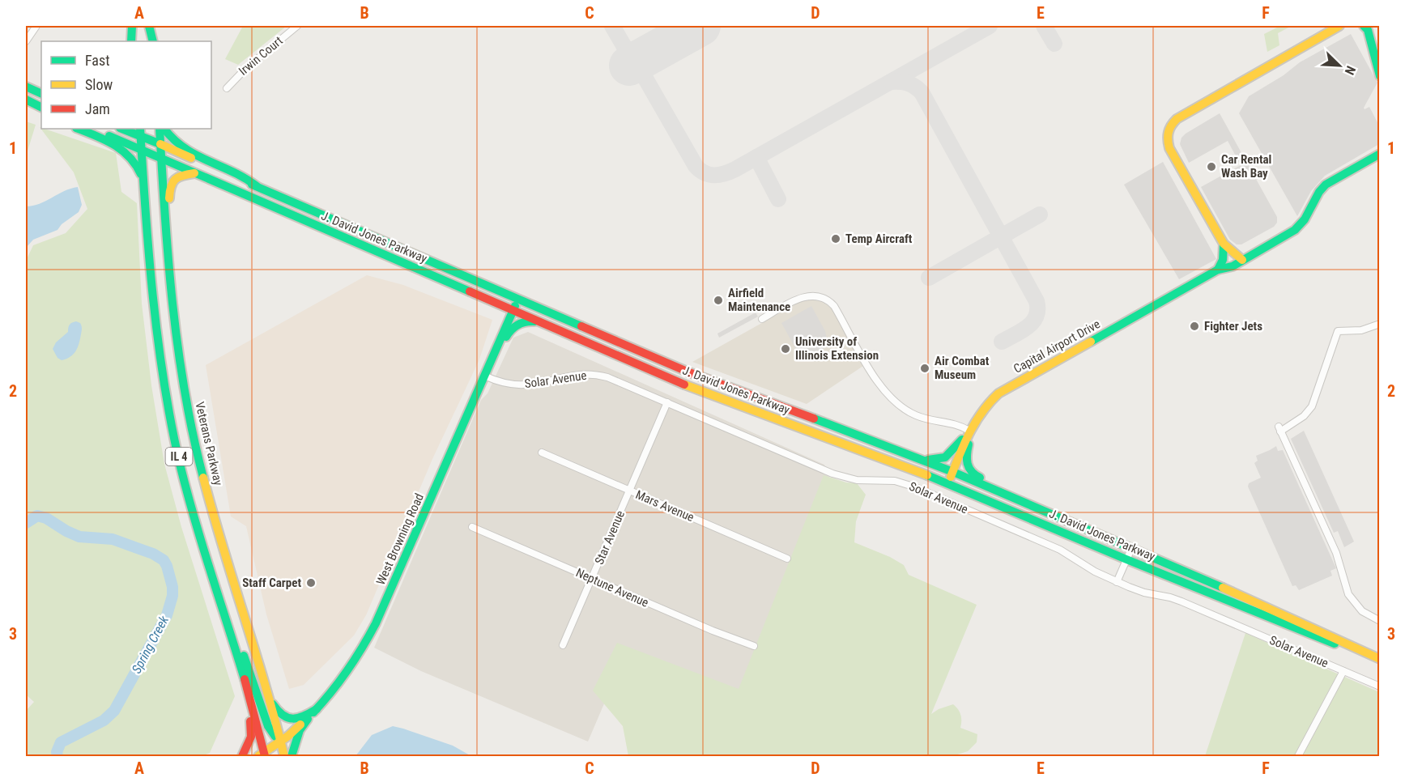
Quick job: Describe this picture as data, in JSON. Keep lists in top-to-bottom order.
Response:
{
  "streets": {
    "main road": [
      "J. David Jones Parkway",
      "Capital Airport Drive",
      "Veterans Parkway",
      "IL 4",
      "West Browning Road"
    ],
    "street": [
      "Irwin Court",
      "Solar Avenue",
      "Mars Avenue",
      "Star Avenue",
      "Neptune Avenue"
    ]
  },
  "crossings": [
    ["J. David Jones Parkway", "Capital Airport Drive"],
    ["J. David Jones Parkway", "Veterans Parkway"],
    ["J. David Jones Parkway", "IL 4"],
    ["J. David Jones Parkway", "West Browning Road"],
    ["Solar Avenue", "Star Avenue"],
    ["Solar Avenue", "West Browning Road"],
    ["Veterans Parkway", "West Browning Road"],
    ["IL 4", "West Browning Road"],
    ["Mars Avenue", "Star Avenue"],
    ["Star Avenue", "Neptune Avenue"]
  ],
  "water": ["Spring Creek"],
  "places": [
    "Car Rental Wash Bay",
    "Temp Aircraft",
    "Airfield Maintenance",
    "Fighter Jets",
    "University of Illinois Extension",
    "Air Combat Museum",
    "Staff Carpet"
  ],
  "legend": ["Fast", "Slow", "Jam"],
  "north": "bottom right",
  "grid": {
    "columns": [
      "A",
      "B",
      "C",
      "D",
      "E",
      "F"
    ],
    "rows": ["1", "2", "3"]
  }
}
